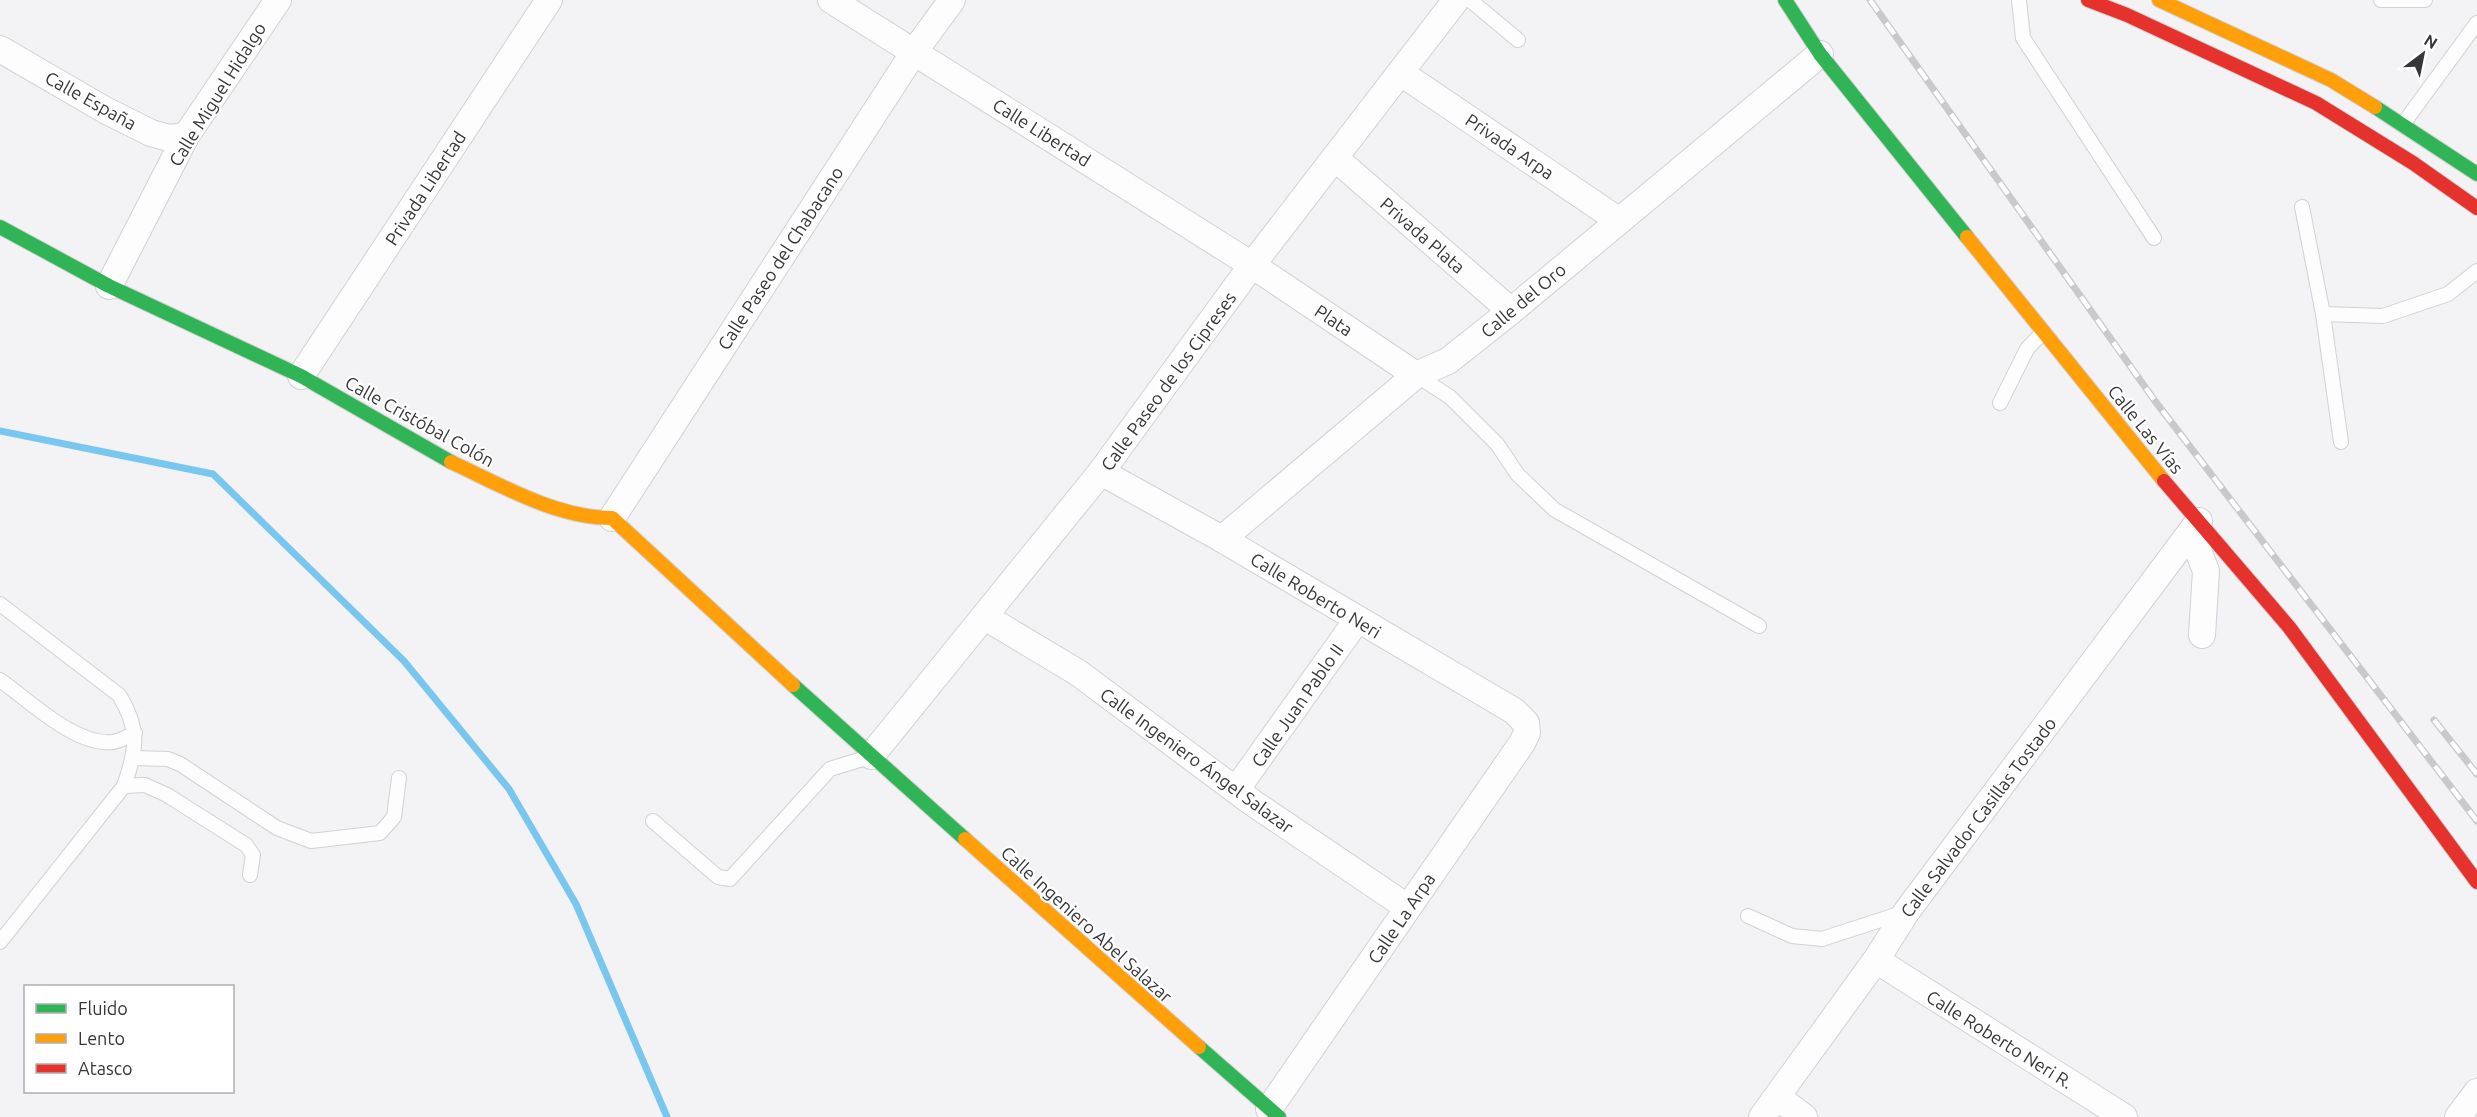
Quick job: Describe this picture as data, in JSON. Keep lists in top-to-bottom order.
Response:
{
  "streets": {
    "street": [
      "Calle Miguel Hidalgo",
      "Calle España",
      "Calle Libertad",
      "Privada Arpa",
      "Privada Libertad",
      "Privada Plata",
      "Calle Paseo del Chabacano",
      "Calle del Oro",
      "Plata",
      "Calle Paseo de los Cipreses",
      "Calle Cristóbal Colón",
      "Calle Las Vías",
      "Calle Roberto Neri",
      "Calle Juan Pablo II",
      "Calle Ingeniero Ángel Salazar",
      "Calle Salvador Casillas Tostado",
      "Calle La Arpa",
      "Calle Ingeniero Abel Salazar",
      "Calle Roberto Neri R."
    ]
  },
  "crossings": [
    ["Calle Miguel Hidalgo", "Calle España"],
    ["Calle Miguel Hidalgo", "Calle Cristóbal Colón"],
    ["Calle Libertad", "Calle Paseo del Chabacano"],
    ["Calle Libertad", "Plata"],
    ["Calle Libertad", "Calle Paseo de los Cipreses"],
    ["Privada Arpa", "Calle del Oro"],
    ["Privada Arpa", "Calle Paseo de los Cipreses"],
    ["Privada Libertad", "Calle Cristóbal Colón"],
    ["Privada Plata", "Calle del Oro"],
    ["Privada Plata", "Calle Paseo de los Cipreses"],
    ["Calle Paseo del Chabacano", "Calle Cristóbal Colón"],
    ["Calle del Oro", "Plata"],
    ["Calle del Oro", "Calle Las Vías"],
    ["Calle del Oro", "Calle Roberto Neri"],
    ["Plata", "Calle Paseo de los Cipreses"],
    ["Calle Paseo de los Cipreses", "Calle Roberto Neri"],
    ["Calle Paseo de los Cipreses", "Calle Ingeniero Ángel Salazar"],
    ["Calle Paseo de los Cipreses", "Calle Ingeniero Abel Salazar"],
    ["Calle Las Vías", "Calle Salvador Casillas Tostado"],
    ["Calle Roberto Neri", "Calle Juan Pablo II"],
    ["Calle Roberto Neri", "Calle La Arpa"],
    ["Calle Juan Pablo II", "Calle Ingeniero Ángel Salazar"],
    ["Calle Ingeniero Ángel Salazar", "Calle La Arpa"],
    ["Calle Salvador Casillas Tostado", "Calle Roberto Neri R."],
    ["Calle La Arpa", "Calle Ingeniero Abel Salazar"]
  ],
  "legend": ["Fluido", "Lento", "Atasco"],
  "north": "top right"
}
